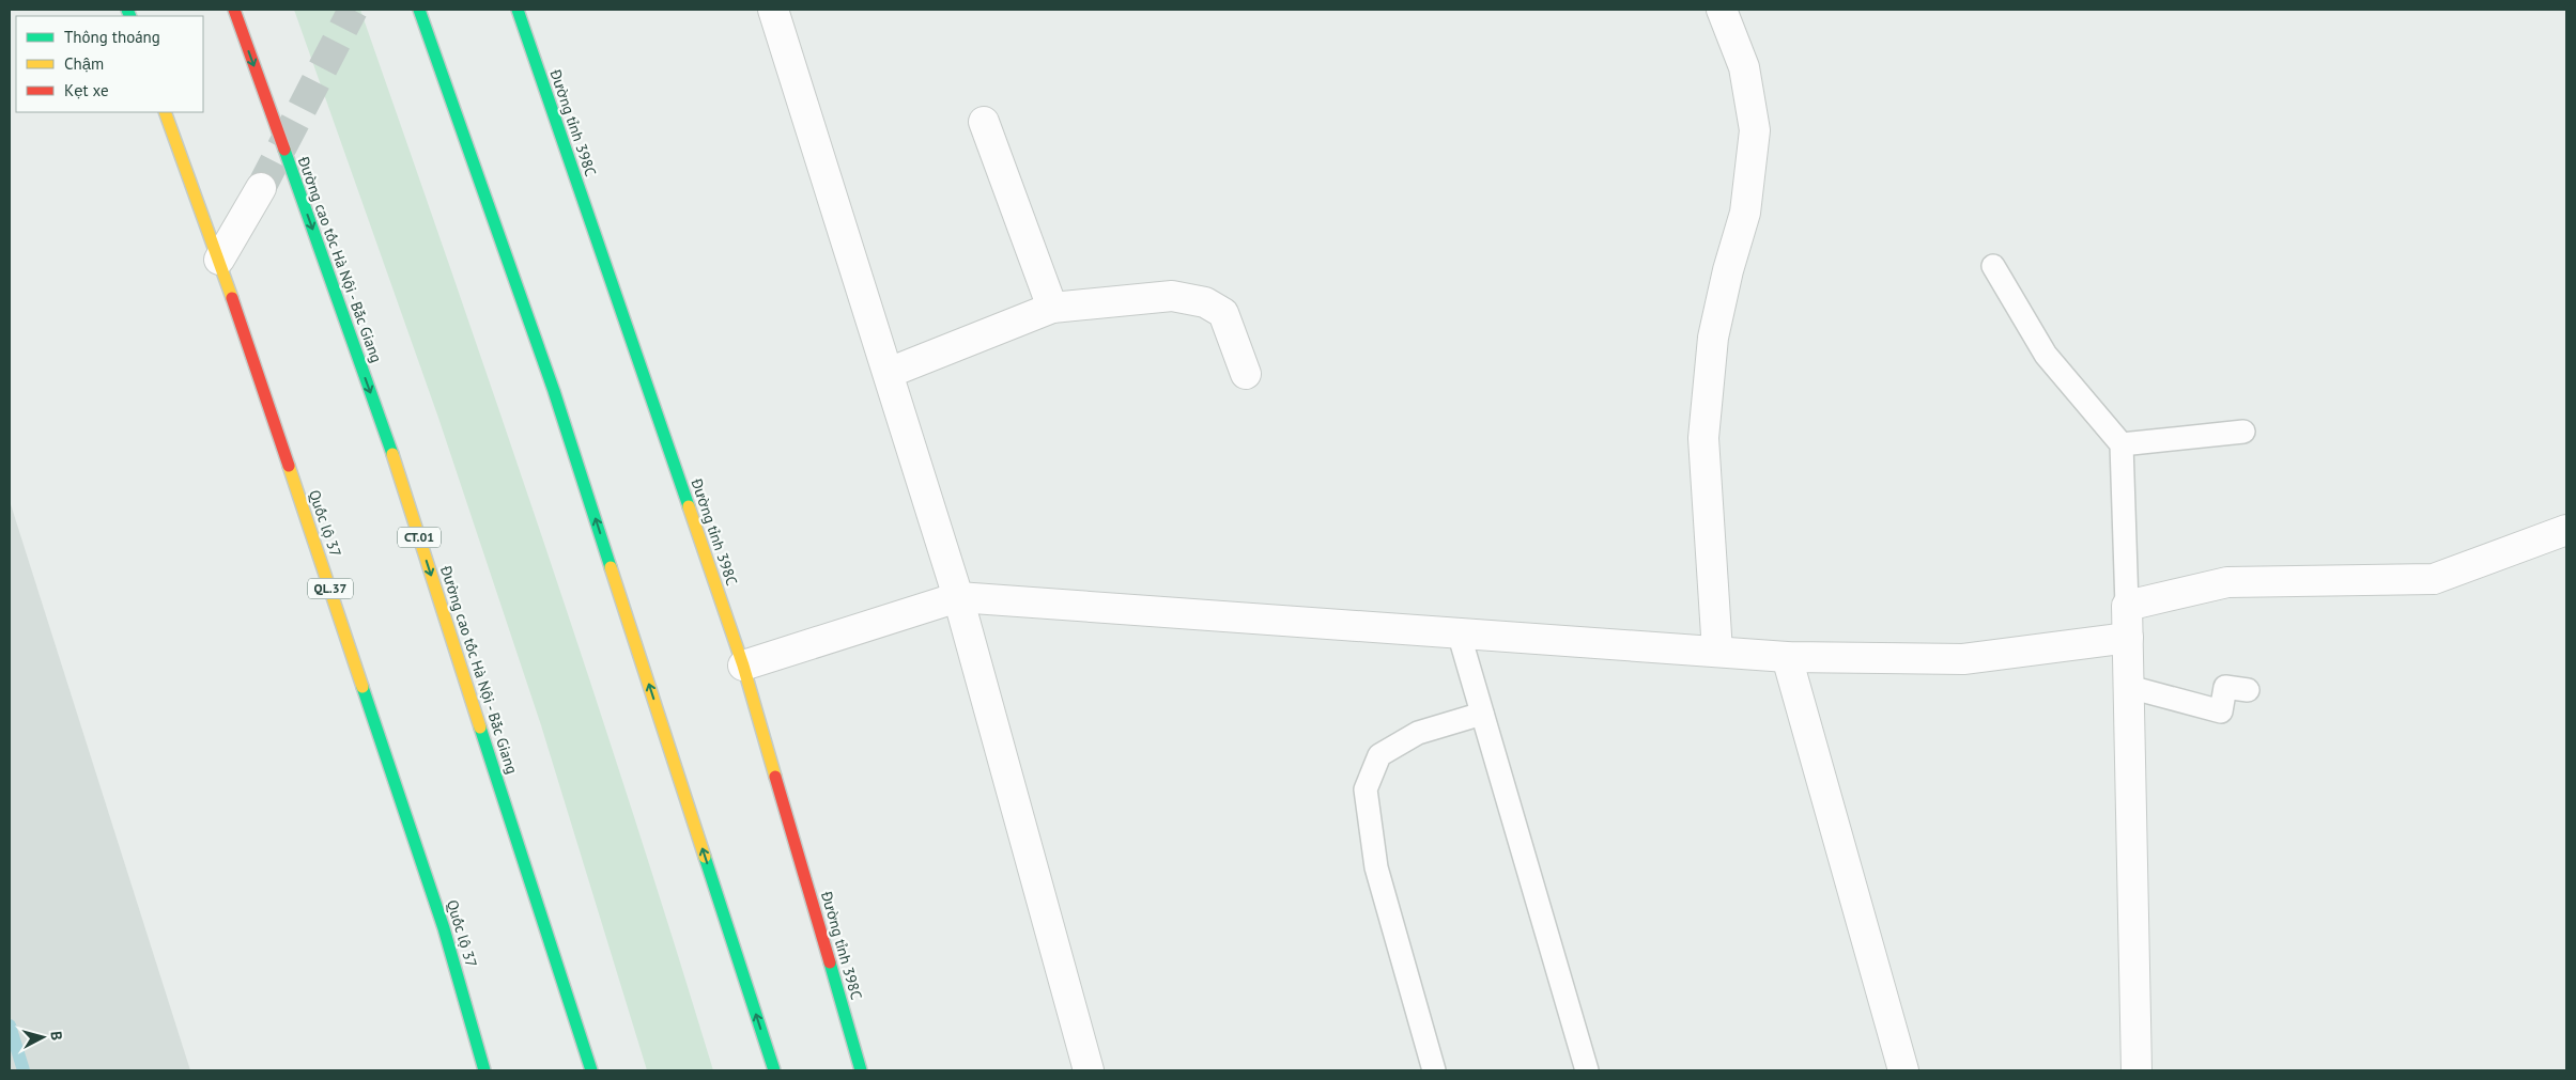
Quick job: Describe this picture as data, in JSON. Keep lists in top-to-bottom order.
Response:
{
  "streets": {
    "main road": [
      "Đường tỉnh 398C",
      "Đường cao tốc Hà Nội - Bắc Giang",
      "Quốc lộ 37",
      "CT.01",
      "QL.37"
    ]
  },
  "one_way": ["Đường cao tốc Hà Nội - Bắc Giang"],
  "legend": ["Thông thoáng", "Chậm", "Kẹt xe"],
  "north": "right"
}
